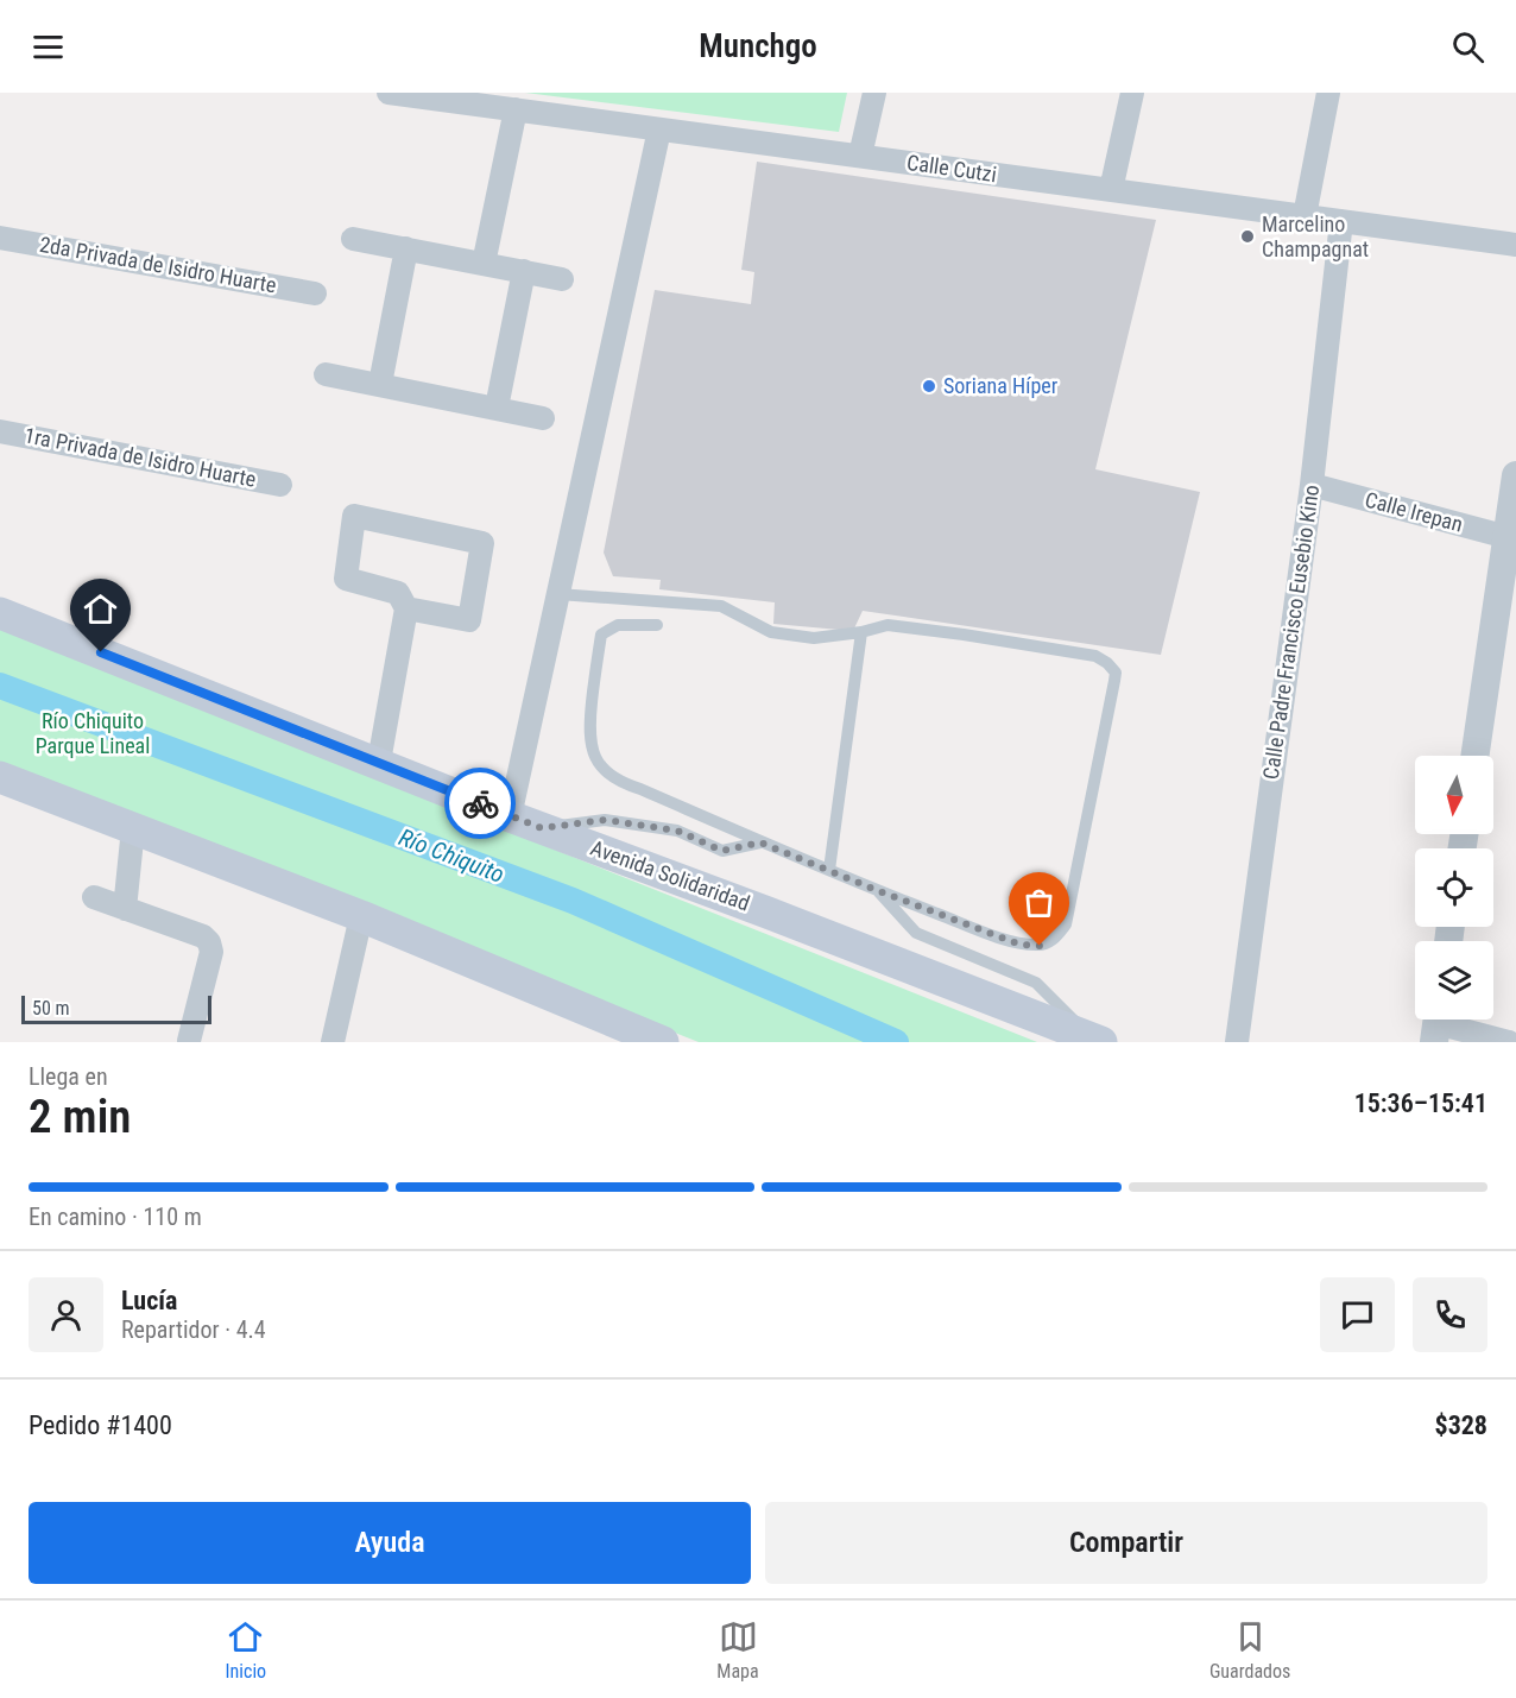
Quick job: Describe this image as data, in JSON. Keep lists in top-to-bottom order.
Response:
{
  "streets": {
    "main road": ["Avenida Solidaridad"],
    "street": [
      "Calle Cutzi",
      "2da Privada de Isidro Huarte",
      "1ra Privada de Isidro Huarte",
      "Calle Irepan",
      "Calle Padre Francisco Eusebio Kino"
    ]
  },
  "crossings": [
    ["Calle Cutzi", "Calle Padre Francisco Eusebio Kino"],
    ["Calle Irepan", "Calle Padre Francisco Eusebio Kino"]
  ],
  "water": ["Río Chiquito"],
  "parks": ["Río Chiquito Parque Lineal"],
  "places": ["Marcelino Champagnat", "Soriana Híper"],
  "scale_bar": "50 m",
  "north": "bottom",
  "page": {
    "header": "Munchgo",
    "scale": "50 m",
    "heading": ["2 min", "Llega en", "15:36–15:41"],
    "panel": [
      "Lucía",
      "Repartidor · 4.4",
      "Pedido #1400",
      "$328"
    ],
    "bar": "En camino · 110 m",
    "buttons": ["Ayuda", "Compartir"],
    "tabs": ["Inicio", "Mapa", "Guardados"]
  }
}
